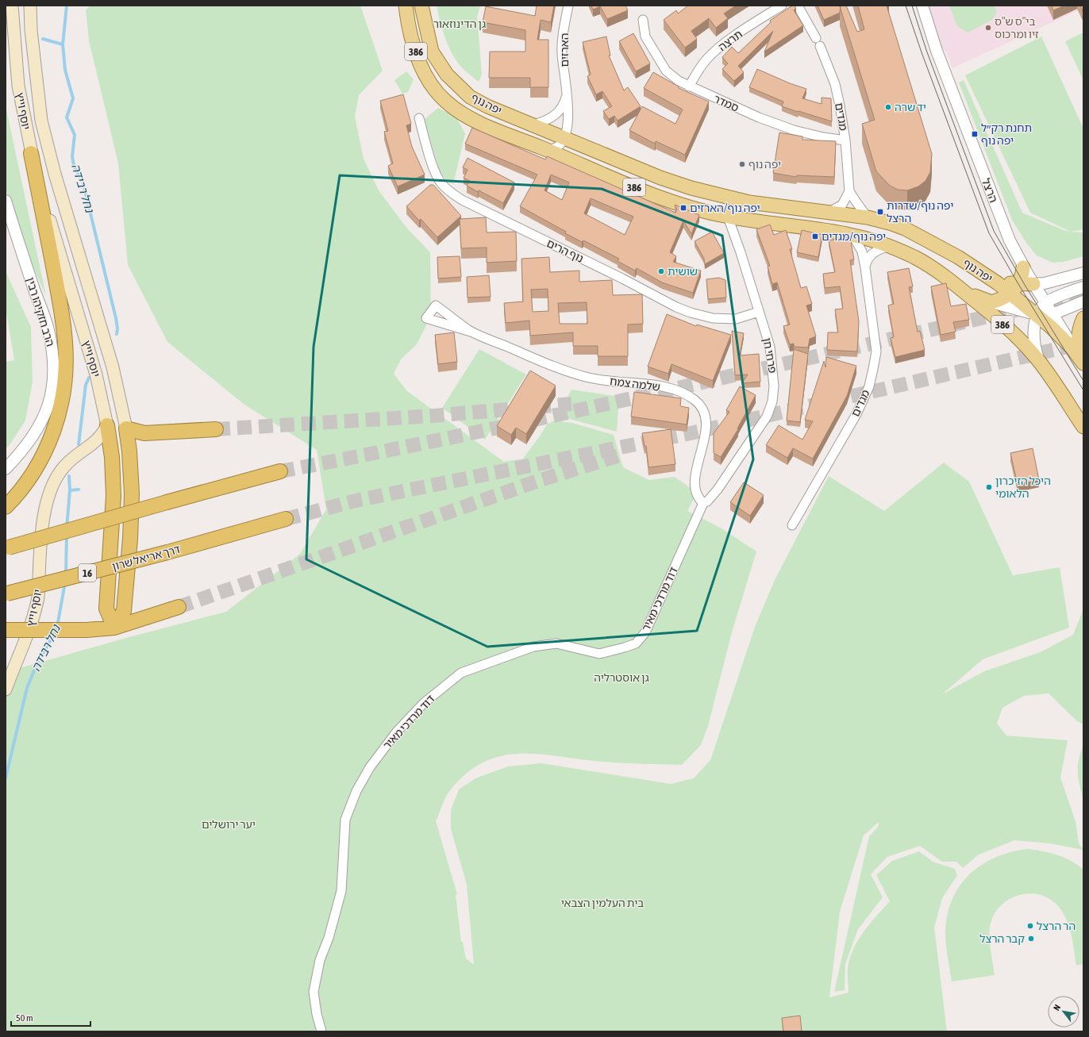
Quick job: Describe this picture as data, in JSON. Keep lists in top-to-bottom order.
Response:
{
  "streets": {
    "highway": ["דרך אריאל שרון", "16"],
    "main road": ["386", "יפה נוף", "יוסף וייץ"],
    "street": [
      "תרצה",
      "הארזים",
      "סמדר",
      "מגדים",
      "הרצל",
      "נוף הרים",
      "הרב חזקיהו רבין",
      "פרחי חן",
      "שלמה צמח",
      "דוד מרדכי מאיר"
    ]
  },
  "crossings": [
    ["תרצה", "סמדר"],
    ["הארזים", "יפה נוף"],
    ["386", "יפה נוף"],
    ["סמדר", "מגדים"],
    ["יפה נוף", "מגדים"],
    ["יפה נוף", "הרצל"],
    ["יפה נוף", "פרחי חן"],
    ["נוף הרים", "פרחי חן"],
    ["פרחי חן", "שלמה צמח"],
    ["פרחי חן", "דוד מרדכי מאיר"],
    ["שלמה צמח", "דוד מרדכי מאיר"]
  ],
  "water": ["נחל רבידה"],
  "parks": [
    "גן הדינוזאור",
    "גן אוסטרליה",
    "יער ירושלים",
    "בית העלמין הצבאי"
  ],
  "places": {
    "other": [
      "בי\"ס ש\"ס זיו ומרכוס",
      "יד שרה",
      "יפה נוף",
      "שושית",
      "היכל הזיכרון הלאומי",
      "הר הרצל",
      "קבר הרצל"
    ],
    "transit": [
      "תחנת רק״ל יפה נוף",
      "יפה נוף/הארזים",
      "יפה נוף/שדרות הרצל",
      "יפה נוף/מגדים"
    ]
  },
  "scale_bar": "50 m",
  "north": "top left"
}
